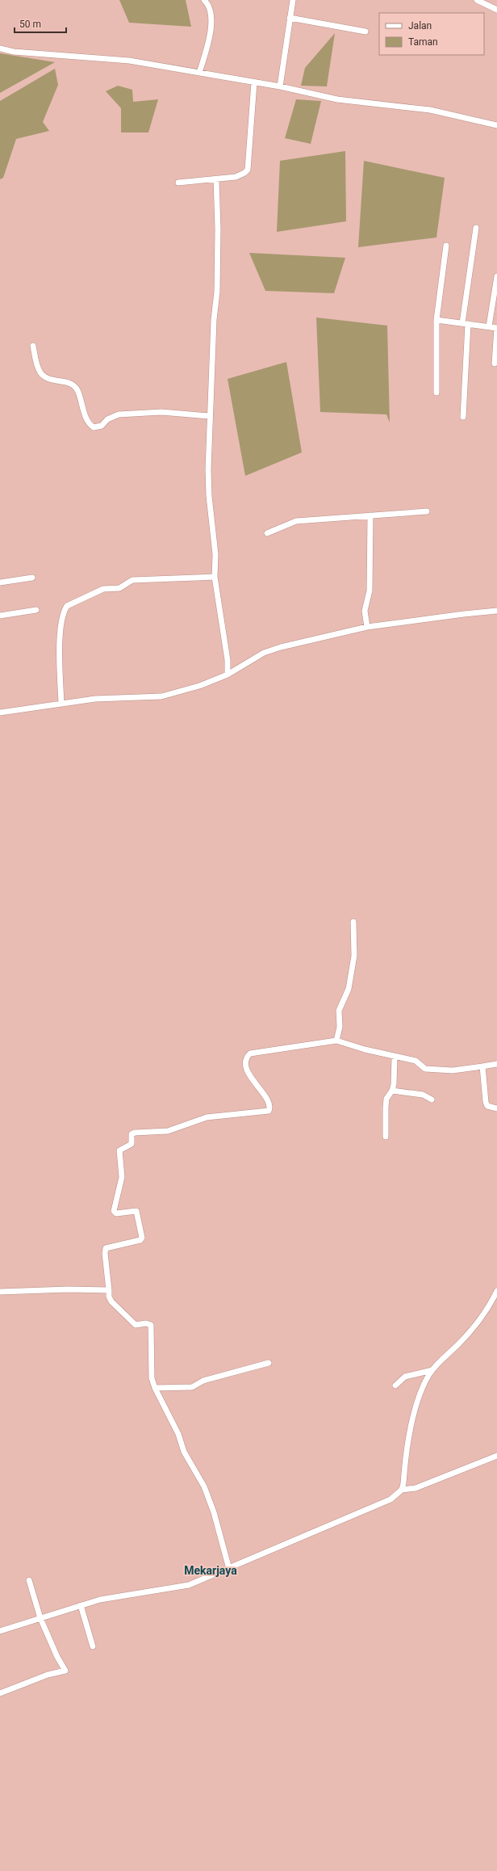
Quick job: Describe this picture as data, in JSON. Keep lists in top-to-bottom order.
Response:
{
  "districts": ["Mekarjaya"],
  "legend": ["Jalan", "Taman"],
  "scale_bar": "50 m"
}
